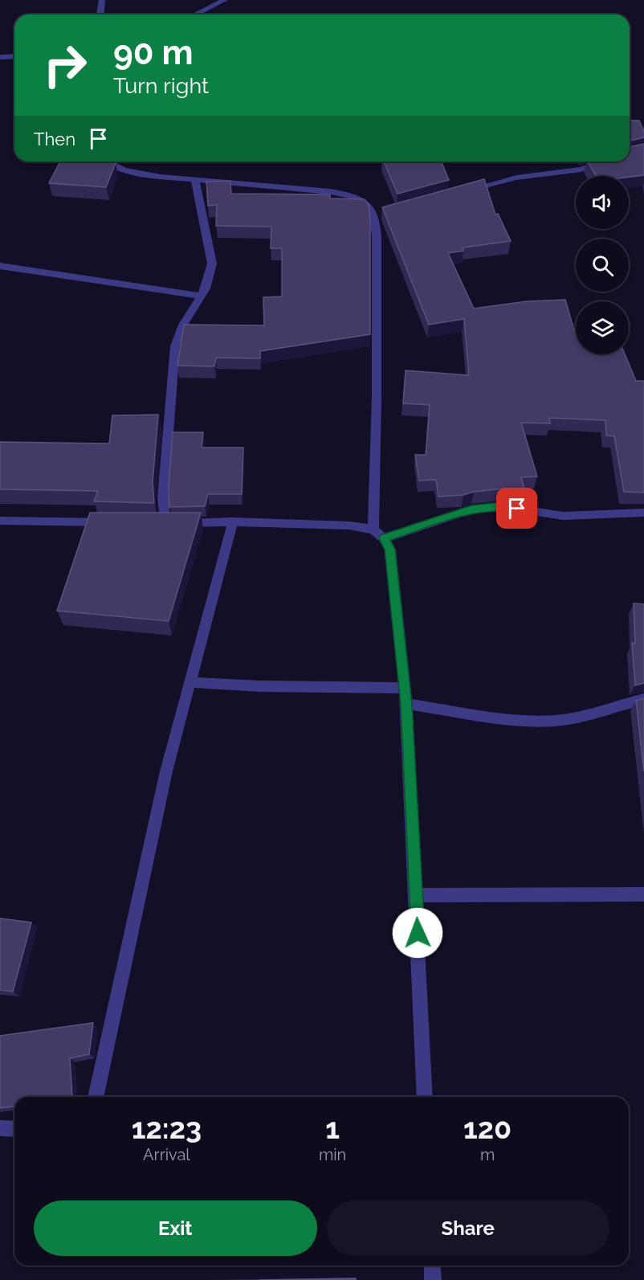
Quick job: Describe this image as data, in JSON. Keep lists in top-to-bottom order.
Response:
{
  "page": {
    "turn": ["90 m", "Turn right"],
    "then": "Then",
    "eta": [
      "12:23",
      "Arrival",
      "1",
      "min",
      "120",
      "m"
    ],
    "buttons": ["Exit", "Share"]
  }
}
